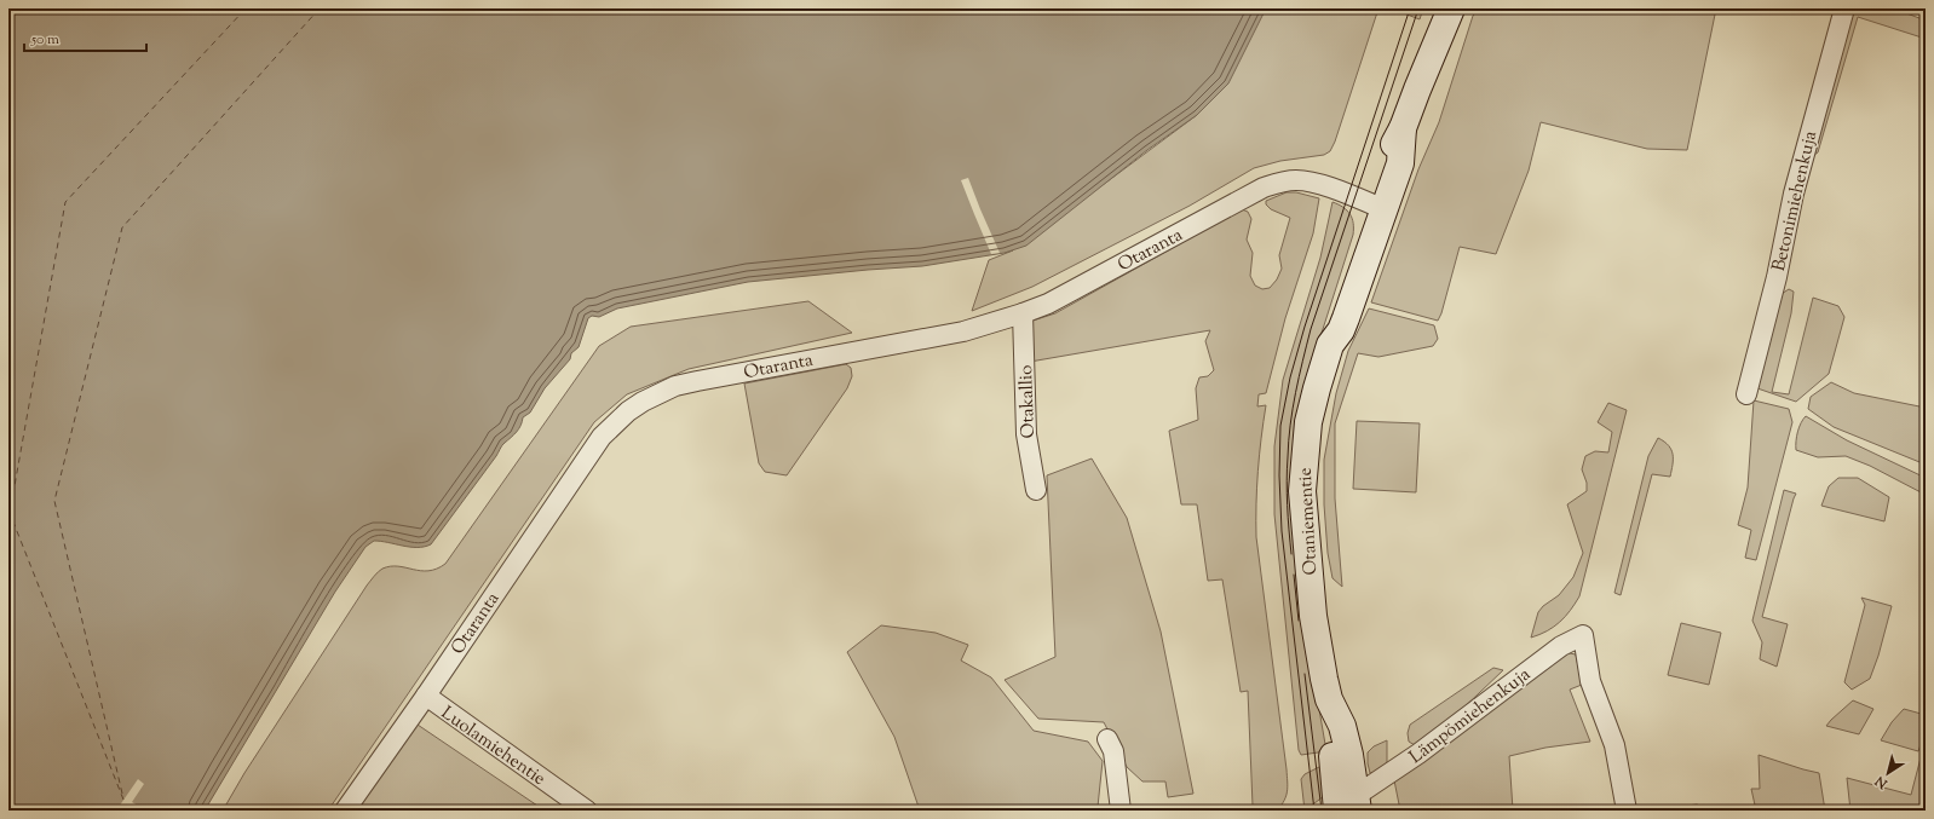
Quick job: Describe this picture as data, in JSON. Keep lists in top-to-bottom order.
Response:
{
  "streets": {
    "street": [
      "Betonimiehenkuja",
      "Otaranta",
      "Otakallio",
      "Otaniementie",
      "Lämpömiehenkuja",
      "Luolamiehentie"
    ]
  },
  "crossings": [
    ["Otaranta", "Otakallio"],
    ["Otaranta", "Otaniementie"],
    ["Otaranta", "Luolamiehentie"],
    ["Otaniementie", "Lämpömiehenkuja"]
  ],
  "scale_bar": "50 m",
  "north": "bottom left"
}
